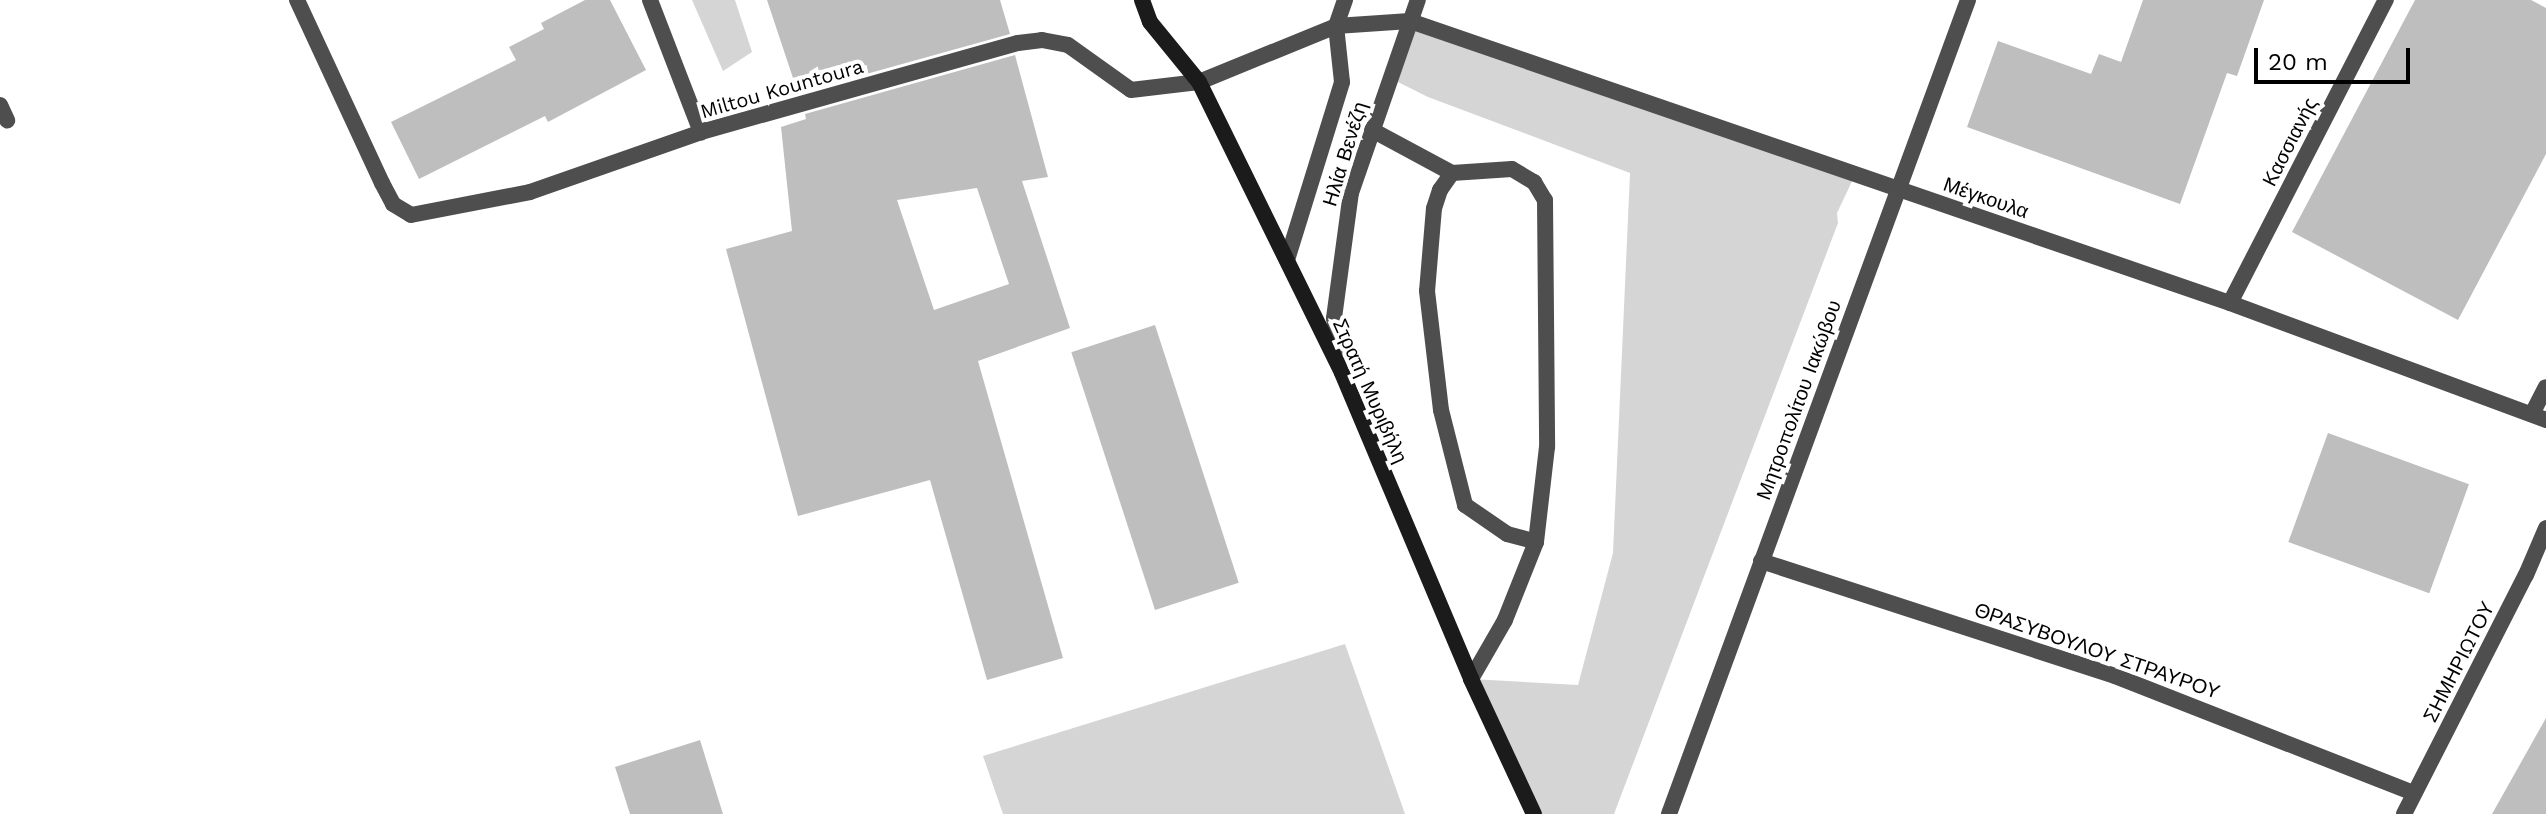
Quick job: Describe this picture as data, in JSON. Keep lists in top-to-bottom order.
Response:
{
  "streets": {
    "main road": ["Στρατή Μυριβήλη"],
    "street": [
      "Miltou Kountoura",
      "Κασσιανής",
      "Ηλία Βενέζη",
      "Μέγκουλα",
      "Μητροπολίτου Ιακώβου",
      "ΘΡΑΣΥΒΟΥΛΟΥ ΣΤΡΑΥΡΟΥ",
      "ΣΗΜΗΡΙΩΤΟΥ"
    ]
  },
  "crossings": [
    ["Miltou Kountoura", "Στρατή Μυριβήλη"],
    ["Κασσιανής", "Μέγκουλα"],
    ["Ηλία Βενέζη", "Μέγκουλα"],
    ["Ηλία Βενέζη", "Στρατή Μυριβήλη"],
    ["Μέγκουλα", "Μητροπολίτου Ιακώβου"],
    ["Μητροπολίτου Ιακώβου", "ΘΡΑΣΥΒΟΥΛΟΥ ΣΤΡΑΥΡΟΥ"],
    ["ΘΡΑΣΥΒΟΥΛΟΥ ΣΤΡΑΥΡΟΥ", "ΣΗΜΗΡΙΩΤΟΥ"]
  ],
  "scale_bar": "20 m"
}
